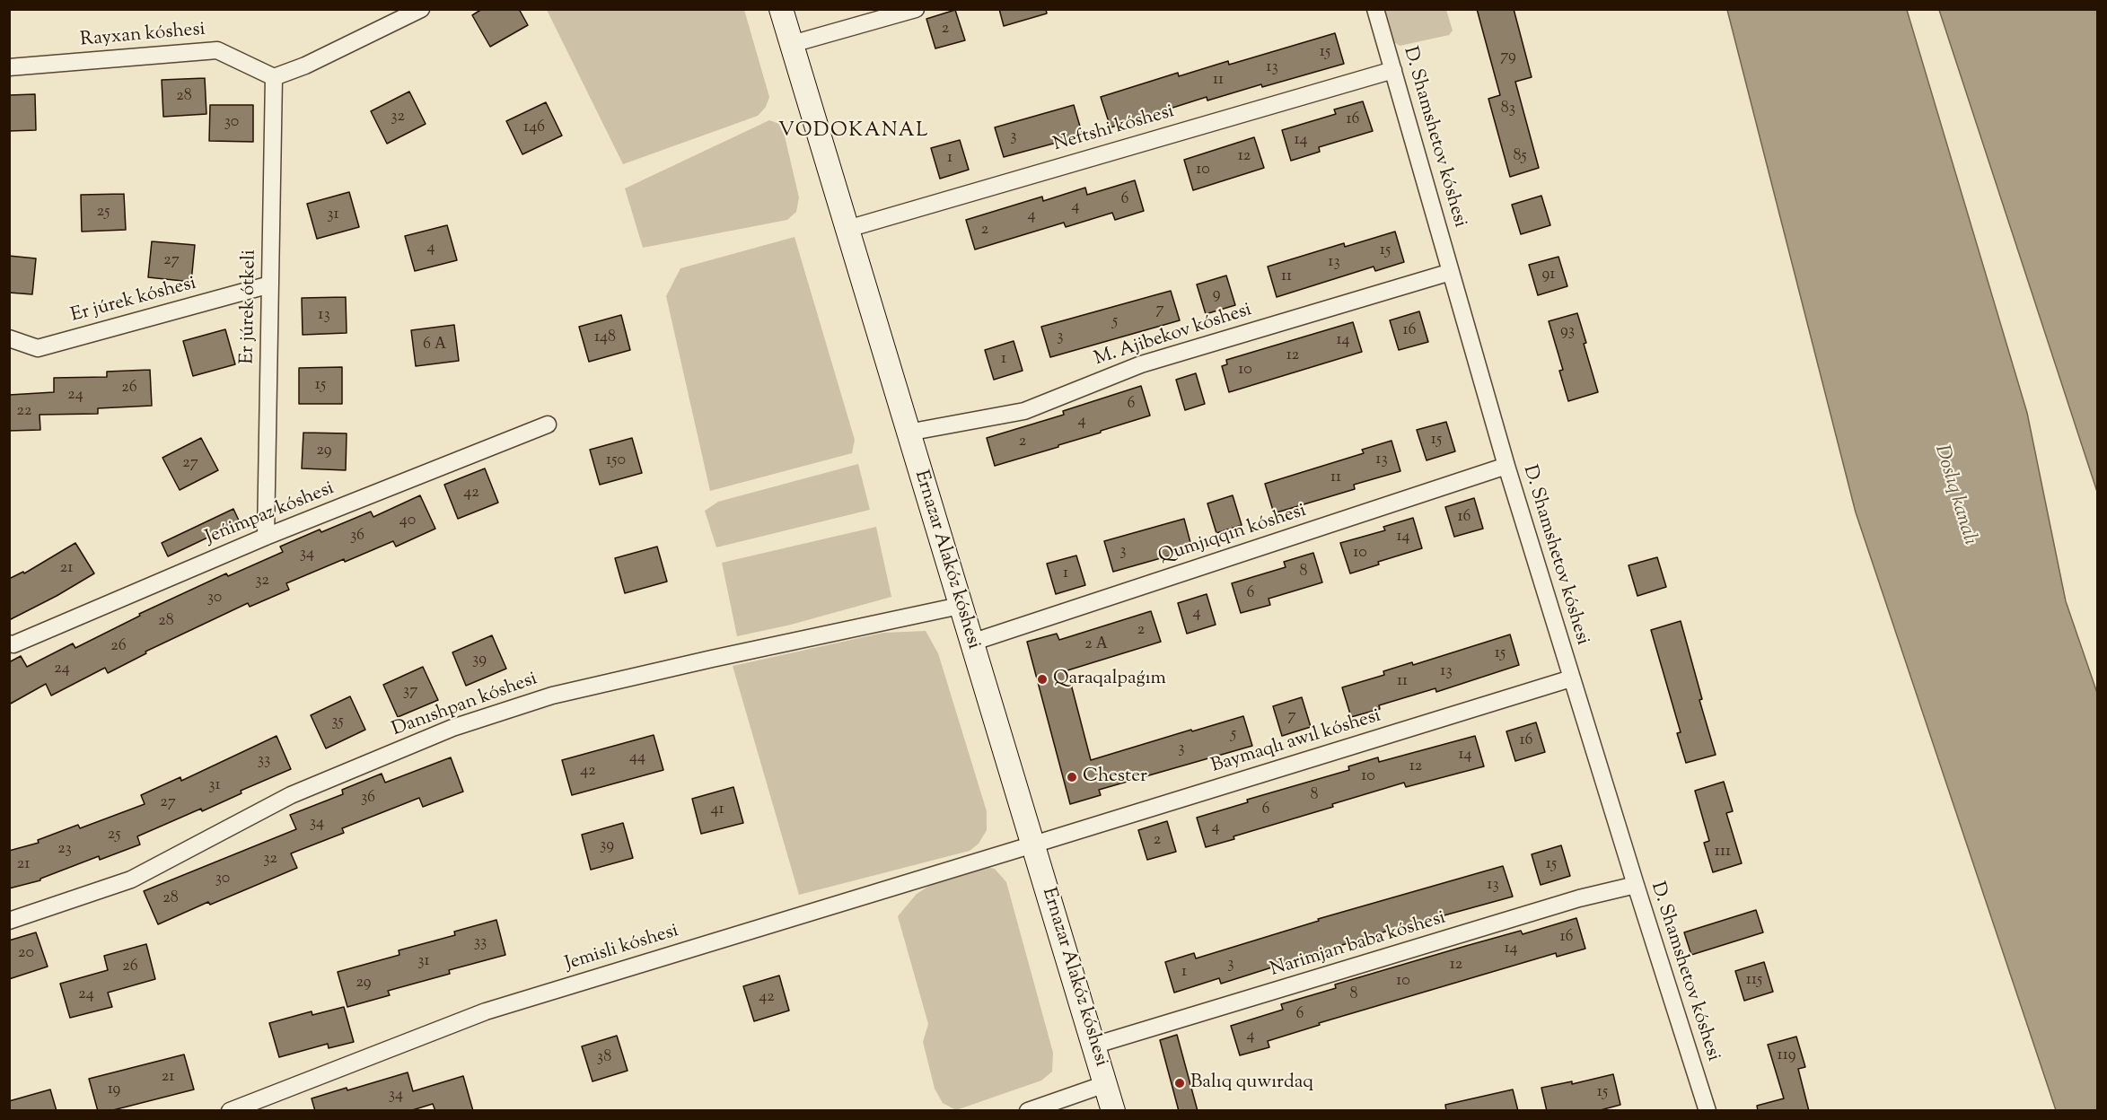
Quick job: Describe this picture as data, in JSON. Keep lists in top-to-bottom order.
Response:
{
  "streets": {
    "main road": ["Ernazar Alakóz kóshesi"],
    "street": [
      "Rayxan kóshesi",
      "Neftshi kóshesi",
      "D. Shamshetov kóshesi",
      "Er júrek kóshesi",
      "Er júrek ótkeli",
      "M. Ajibekov kóshesi",
      "Jeńimpaz kóshesi",
      "Qumjıqqın kóshesi",
      "Danıshpan kóshesi",
      "Baymaqlı awıl kóshesi",
      "Narimjan baba kóshesi",
      "Jemisli kóshesi"
    ]
  },
  "crossings": [
    ["Rayxan kóshesi", "Er júrek ótkeli"],
    ["Neftshi kóshesi", "D. Shamshetov kóshesi"],
    ["Neftshi kóshesi", "Ernazar Alakóz kóshesi"],
    ["D. Shamshetov kóshesi", "M. Ajibekov kóshesi"],
    ["D. Shamshetov kóshesi", "Qumjıqqın kóshesi"],
    ["D. Shamshetov kóshesi", "Baymaqlı awıl kóshesi"],
    ["D. Shamshetov kóshesi", "Narimjan baba kóshesi"],
    ["Er júrek kóshesi", "Er júrek ótkeli"],
    ["Er júrek ótkeli", "Jeńimpaz kóshesi"],
    ["M. Ajibekov kóshesi", "Ernazar Alakóz kóshesi"],
    ["Qumjıqqın kóshesi", "Ernazar Alakóz kóshesi"],
    ["Ernazar Alakóz kóshesi", "Danıshpan kóshesi"],
    ["Ernazar Alakóz kóshesi", "Baymaqlı awıl kóshesi"],
    ["Ernazar Alakóz kóshesi", "Narimjan baba kóshesi"],
    ["Ernazar Alakóz kóshesi", "Jemisli kóshesi"],
    ["Baymaqlı awıl kóshesi", "Jemisli kóshesi"]
  ],
  "districts": ["VODOKANAL"],
  "water": ["Doslıq kanalı"],
  "places": ["Qaraqalpaǵım", "Chester", "Balıq quwırdaq"],
  "house_numbers": [
    "2",
    "15",
    "79",
    "13",
    "11",
    "28",
    "83",
    "32",
    "16",
    "30",
    "146",
    "3",
    "14",
    "12",
    "85",
    "1",
    "10",
    "6",
    "4",
    "25",
    "31",
    "4",
    "2",
    "4",
    "15",
    "27",
    "13",
    "91",
    "11",
    "9",
    "7",
    "13",
    "5",
    "16",
    "93",
    "3",
    "148",
    "14",
    "6 А",
    "12",
    "1",
    "10",
    "15",
    "26",
    "24",
    "6",
    "22",
    "4",
    "15",
    "2",
    "29",
    "13",
    "150",
    "27",
    "11",
    "42",
    "16",
    "40",
    "36",
    "14",
    "3",
    "10",
    "34",
    "21",
    "8",
    "1",
    "32",
    "6",
    "30",
    "4",
    "28",
    "2",
    "2 А",
    "26",
    "15",
    "39",
    "24",
    "13",
    "11",
    "37",
    "7",
    "35",
    "5",
    "16",
    "3",
    "14",
    "44",
    "33",
    "12",
    "42",
    "10",
    "31",
    "8",
    "36",
    "27",
    "41",
    "6",
    "34",
    "4",
    "25",
    "2",
    "39",
    "23",
    "111",
    "32",
    "21",
    "15",
    "30",
    "13",
    "28",
    "16",
    "33",
    "14",
    "20",
    "31",
    "3",
    "12",
    "26",
    "1",
    "115",
    "10",
    "29",
    "24",
    "8",
    "42",
    "6",
    "4",
    "119",
    "38",
    "21",
    "19",
    "15",
    "34"
  ]
}
